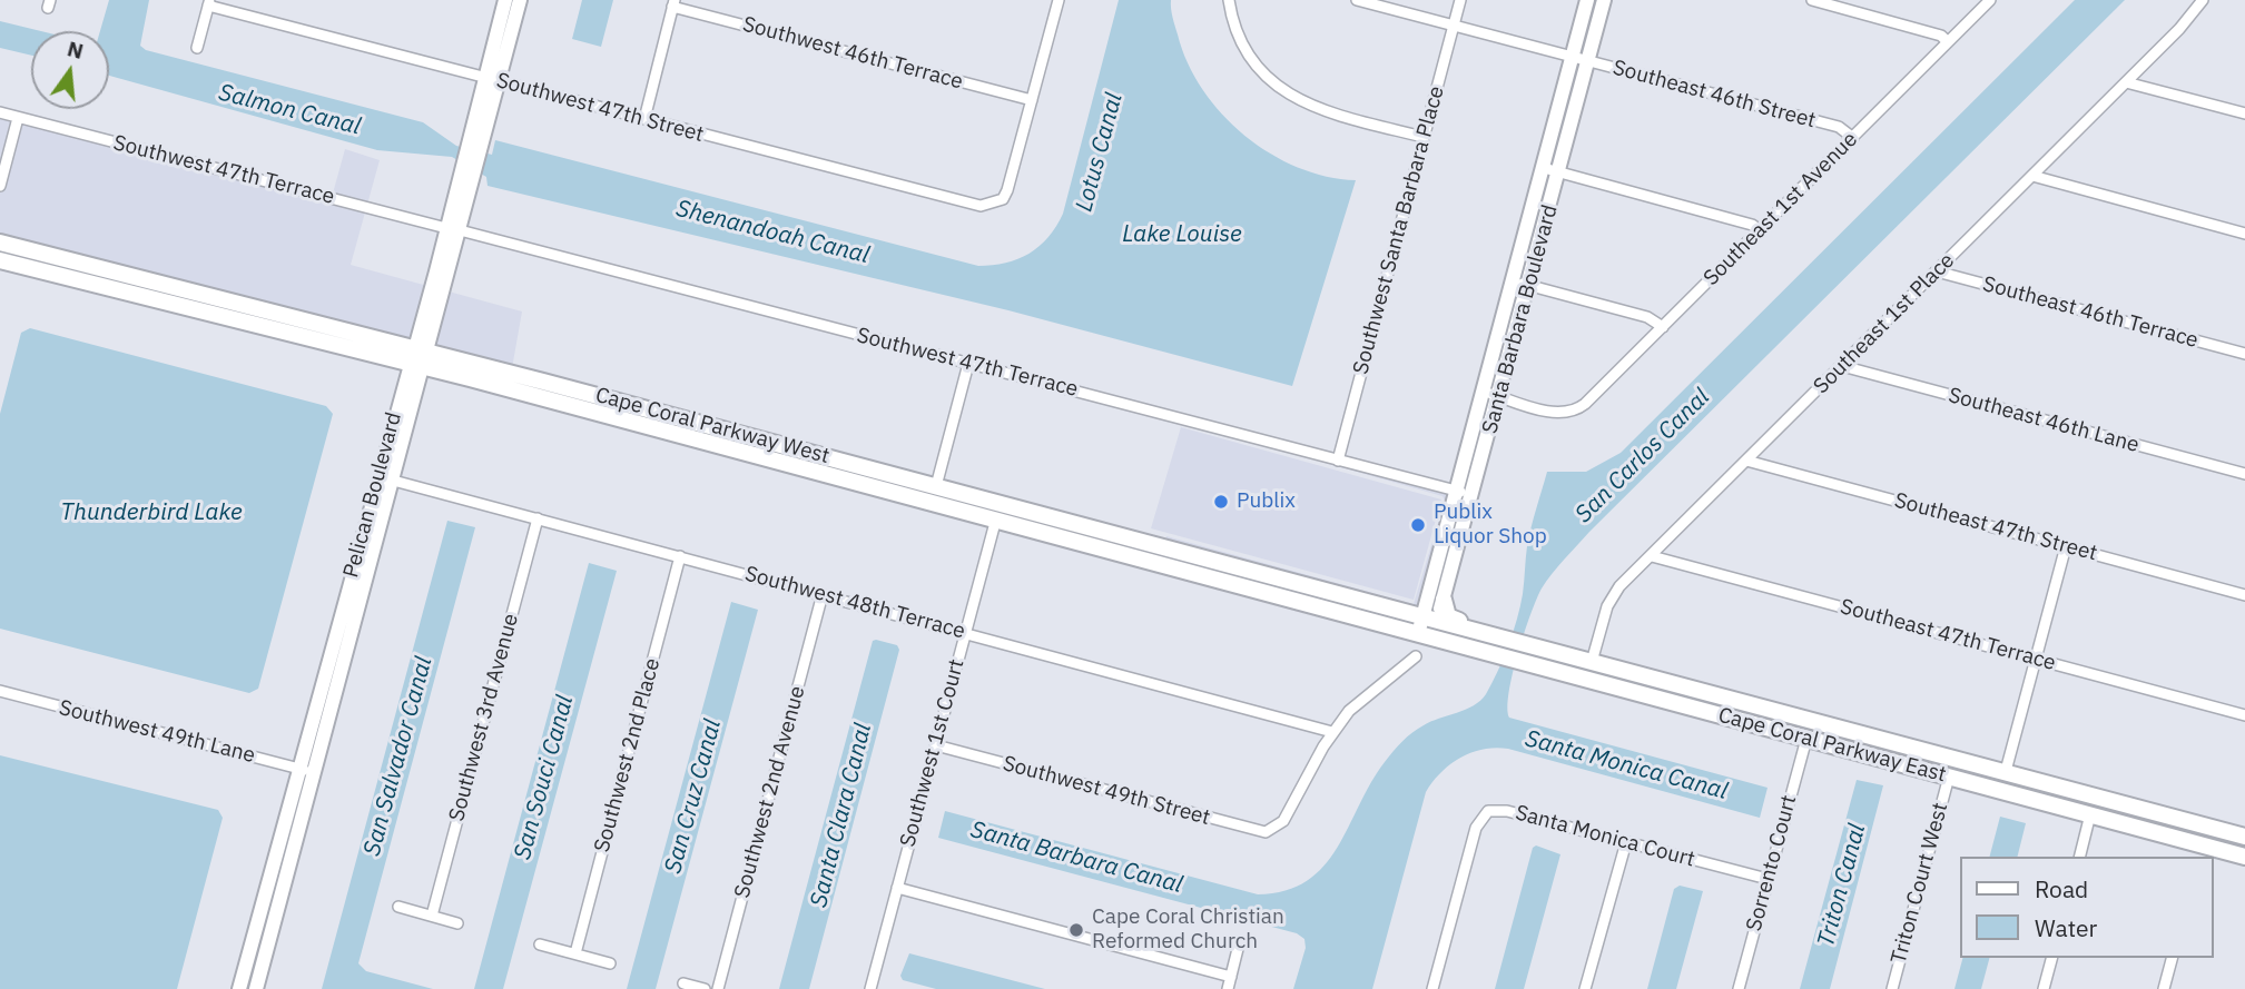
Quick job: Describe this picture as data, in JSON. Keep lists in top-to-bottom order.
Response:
{
  "streets": {
    "main road": ["Cape Coral Parkway West", "Cape Coral Parkway East"],
    "street": [
      "Southwest 46th Terrace",
      "Southeast 46th Street",
      "Southwest 47th Street",
      "Southwest 47th Terrace",
      "Southeast 1st Avenue",
      "Southwest Santa Barbara Place",
      "Southeast 46th Terrace",
      "Santa Barbara Boulevard",
      "Southeast 1st Place",
      "Southeast 46th Lane",
      "Pelican Boulevard",
      "Southeast 47th Street",
      "Southwest 48th Terrace",
      "Southeast 47th Terrace",
      "Southwest 3rd Avenue",
      "Southwest 49th Lane",
      "Southwest 1st Court",
      "Southwest 2nd Place",
      "Southwest 49th Street",
      "Southwest 2nd Avenue",
      "Santa Monica Court",
      "Sorrento Court",
      "Triton Court West"
    ]
  },
  "crossings": [
    ["Southwest 46th Terrace", "Southwest 47th Street"],
    ["Southeast 46th Street", "Southeast 1st Avenue"],
    ["Southeast 46th Street", "Southwest Santa Barbara Place"],
    ["Southeast 46th Street", "Santa Barbara Boulevard"],
    ["Southwest 47th Street", "Pelican Boulevard"],
    ["Southwest 47th Terrace", "Southwest Santa Barbara Place"],
    ["Southwest 47th Terrace", "Santa Barbara Boulevard"],
    ["Southwest 47th Terrace", "Pelican Boulevard"],
    ["Southeast 1st Avenue", "Santa Barbara Boulevard"],
    ["Southeast 46th Terrace", "Southeast 1st Place"],
    ["Santa Barbara Boulevard", "Cape Coral Parkway West"],
    ["Santa Barbara Boulevard", "Cape Coral Parkway East"],
    ["Southeast 1st Place", "Southeast 46th Lane"],
    ["Southeast 1st Place", "Southeast 47th Street"],
    ["Southeast 1st Place", "Southeast 47th Terrace"],
    ["Southeast 1st Place", "Cape Coral Parkway East"],
    ["Cape Coral Parkway West", "Pelican Boulevard"],
    ["Cape Coral Parkway West", "Cape Coral Parkway East"],
    ["Cape Coral Parkway West", "Southwest 1st Court"],
    ["Pelican Boulevard", "Southwest 48th Terrace"],
    ["Pelican Boulevard", "Southwest 49th Lane"],
    ["Southwest 48th Terrace", "Southwest 3rd Avenue"],
    ["Southwest 48th Terrace", "Southwest 1st Court"],
    ["Southwest 48th Terrace", "Southwest 2nd Place"],
    ["Southwest 48th Terrace", "Southwest 49th Street"],
    ["Southwest 48th Terrace", "Southwest 2nd Avenue"],
    ["Cape Coral Parkway East", "Sorrento Court"],
    ["Cape Coral Parkway East", "Triton Court West"],
    ["Southwest 1st Court", "Southwest 49th Street"],
    ["Santa Monica Court", "Sorrento Court"]
  ],
  "water": [
    "Salmon Canal",
    "Lotus Canal",
    "Shenandoah Canal",
    "Lake Louise",
    "San Carlos Canal",
    "Thunderbird Lake",
    "San Salvador Canal",
    "Santa Monica Canal",
    "San Souci Canal",
    "San Cruz Canal",
    "Santa Clara Canal",
    "Santa Barbara Canal",
    "Triton Canal"
  ],
  "places": ["Publix", "Publix Liquor Shop", "Cape Coral Christian Reformed Church"],
  "legend": ["Road", "Water"],
  "north": "top"
}
